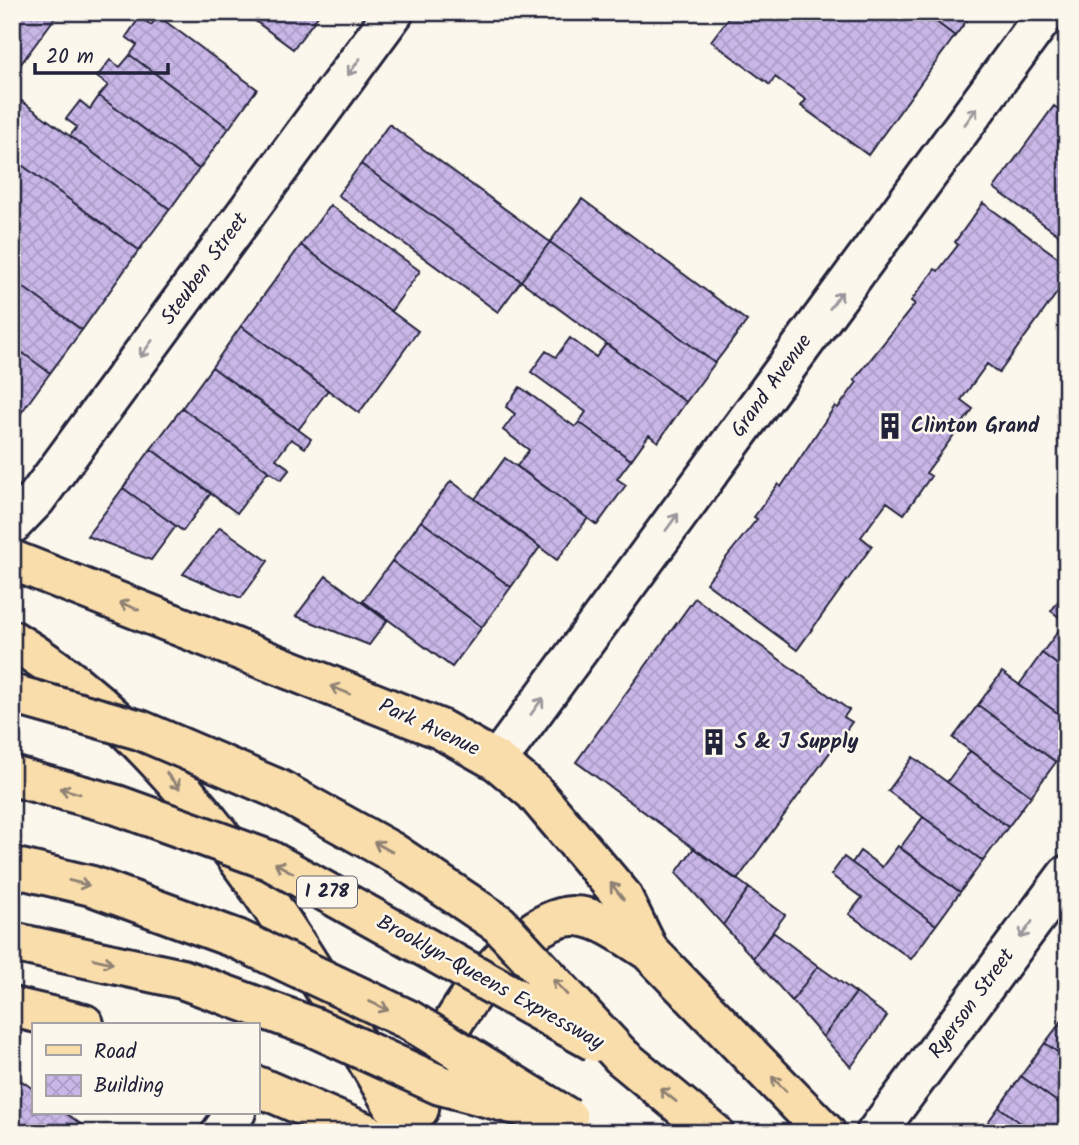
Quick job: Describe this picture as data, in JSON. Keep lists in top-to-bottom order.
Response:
{
  "streets": {
    "main road": ["Park Avenue", "I 278", "Brooklyn-Queens Expressway"],
    "street": ["Steuben Street", "Grand Avenue", "Ryerson Street"]
  },
  "crossings": [
    ["Grand Avenue", "Park Avenue"]
  ],
  "one_way": ["Steuben Street", "Grand Avenue", "Ryerson Street"],
  "places": {
    "building": ["Clinton Grand", "S & J Supply"]
  },
  "legend": ["Road", "Building"],
  "scale_bar": "20 m"
}
